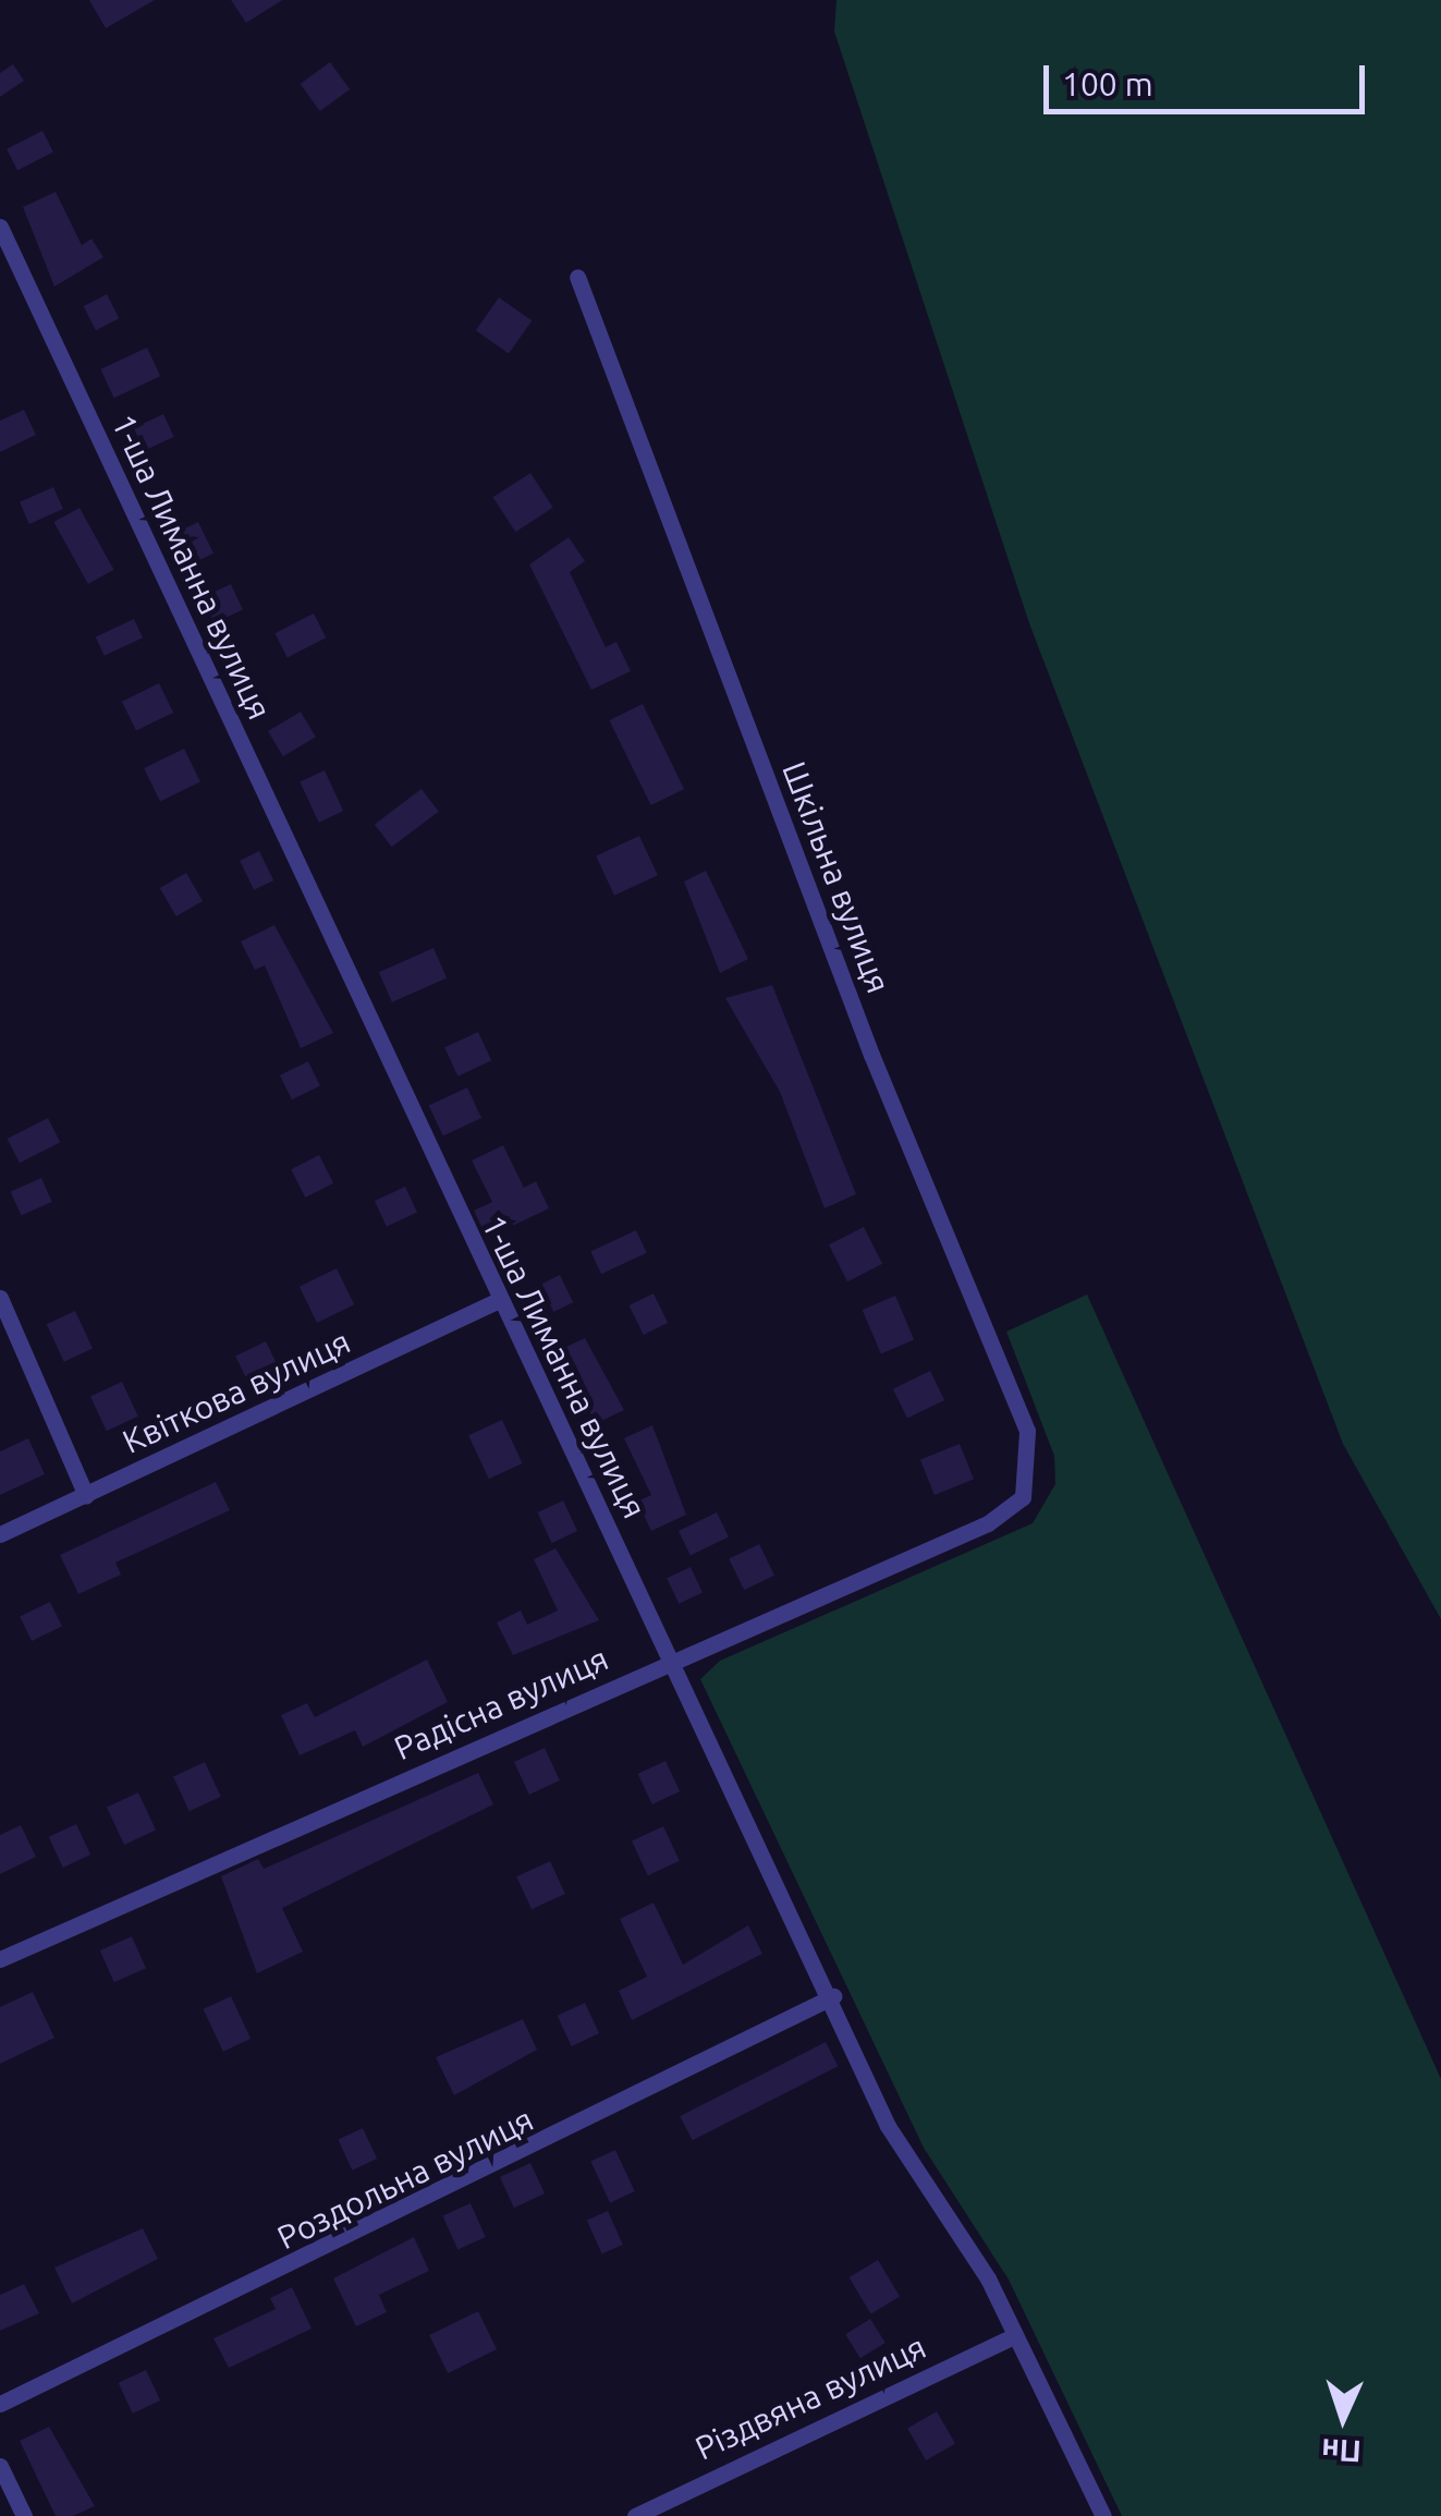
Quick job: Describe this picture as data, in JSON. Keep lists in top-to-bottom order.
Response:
{
  "streets": {
    "street": [
      "1-ша Лиманна вулиця",
      "Шкільна вулиця",
      "Квіткова вулиця",
      "Радісна вулиця",
      "Роздольна вулиця",
      "Різдвяна вулиця"
    ]
  },
  "crossings": [
    ["1-ша Лиманна вулиця", "Квіткова вулиця"],
    ["1-ша Лиманна вулиця", "Радісна вулиця"],
    ["1-ша Лиманна вулиця", "Роздольна вулиця"],
    ["1-ша Лиманна вулиця", "Різдвяна вулиця"],
    ["Шкільна вулиця", "Радісна вулиця"]
  ],
  "scale_bar": "100 m",
  "north": "bottom"
}
